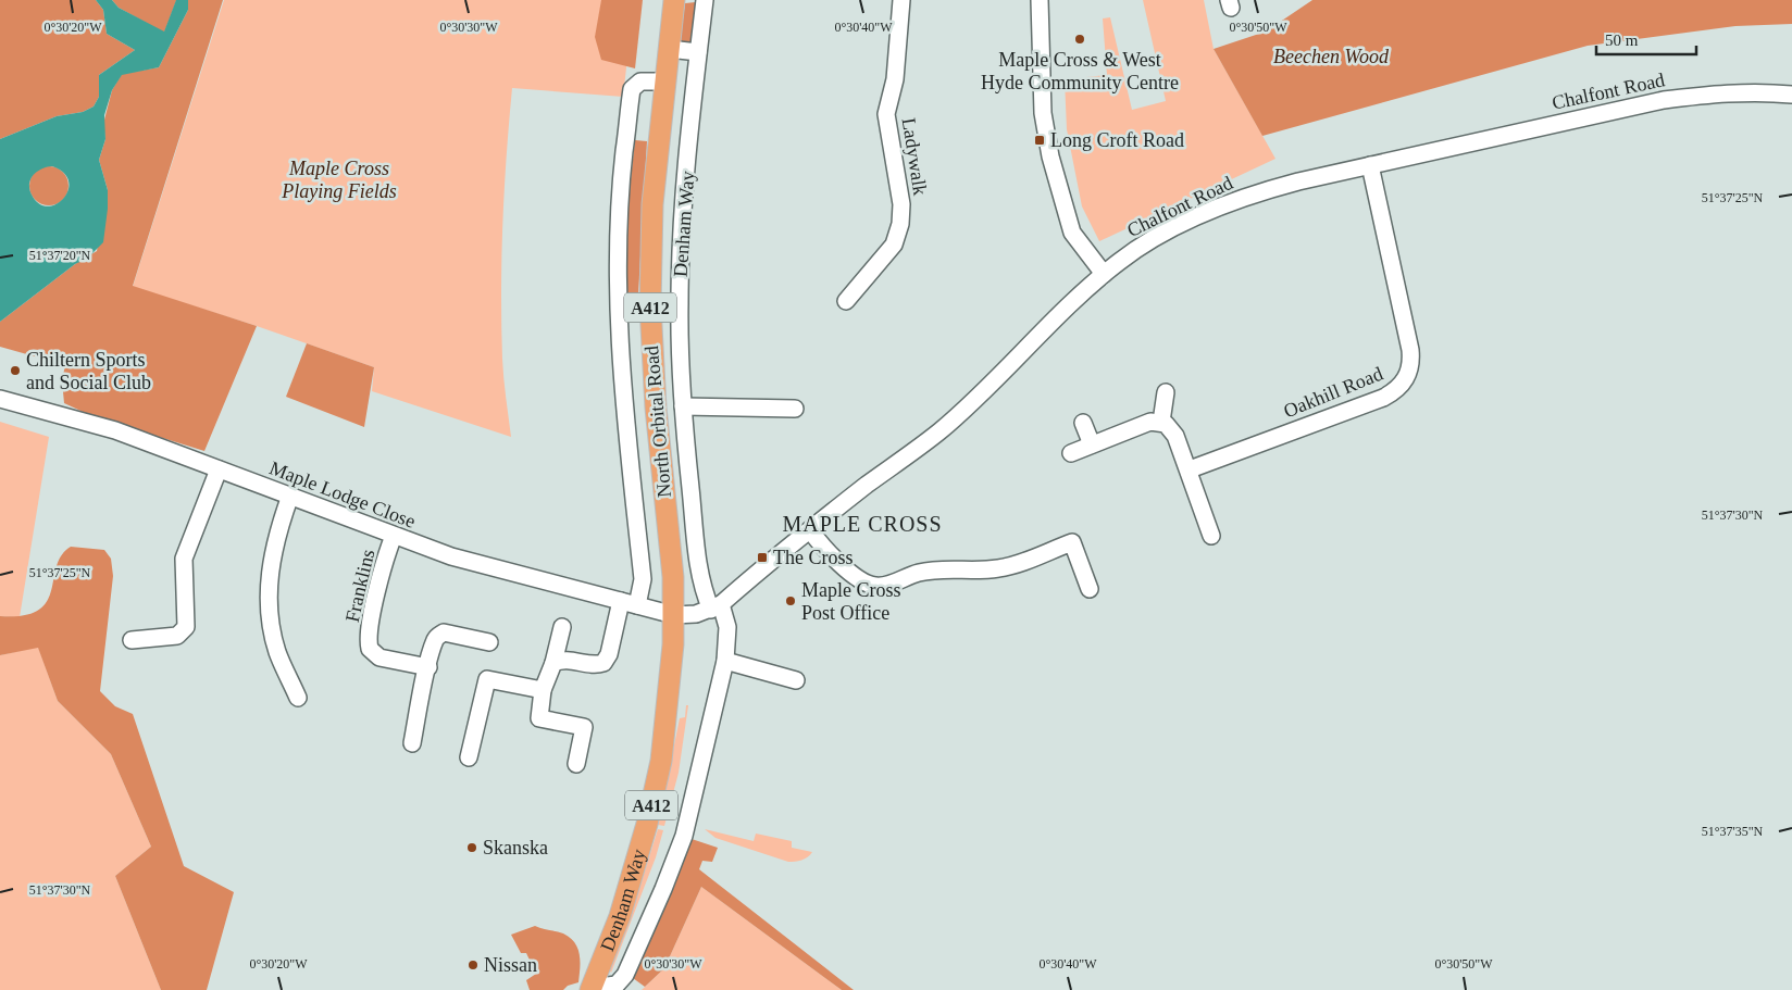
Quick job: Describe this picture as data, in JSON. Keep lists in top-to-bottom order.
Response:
{
  "streets": {
    "main road": ["Denham Way", "A412", "North Orbital Road"],
    "street": [
      "Chalfont Road",
      "Ladywalk",
      "Oakhill Road",
      "Maple Lodge Close",
      "Franklins"
    ]
  },
  "crossings": [
    ["Chalfont Road", "Denham Way"],
    ["Chalfont Road", "Oakhill Road"],
    ["Chalfont Road", "North Orbital Road"],
    ["Chalfont Road", "Maple Lodge Close"],
    ["Denham Way", "North Orbital Road"],
    ["Denham Way", "Maple Lodge Close"],
    ["North Orbital Road", "Maple Lodge Close"],
    ["Maple Lodge Close", "Franklins"]
  ],
  "districts": ["MAPLE CROSS"],
  "parks": ["Beechen Wood", "Maple Cross Playing Fields"],
  "places": {
    "other": [
      "Maple Cross & West Hyde Community Centre",
      "Chiltern Sports and Social Club",
      "Maple Cross Post Office",
      "Skanska",
      "Nissan"
    ],
    "transit": ["Long Croft Road", "The Cross"]
  },
  "scale_bar": "50 m",
  "coordinates": [
    "0°30'20\"W",
    "0°30'30\"W",
    "0°30'40\"W",
    "0°30'50\"W",
    "51°37'25\"N",
    "51°37'20\"N",
    "51°37'30\"N",
    "51°37'35\"N"
  ]
}
